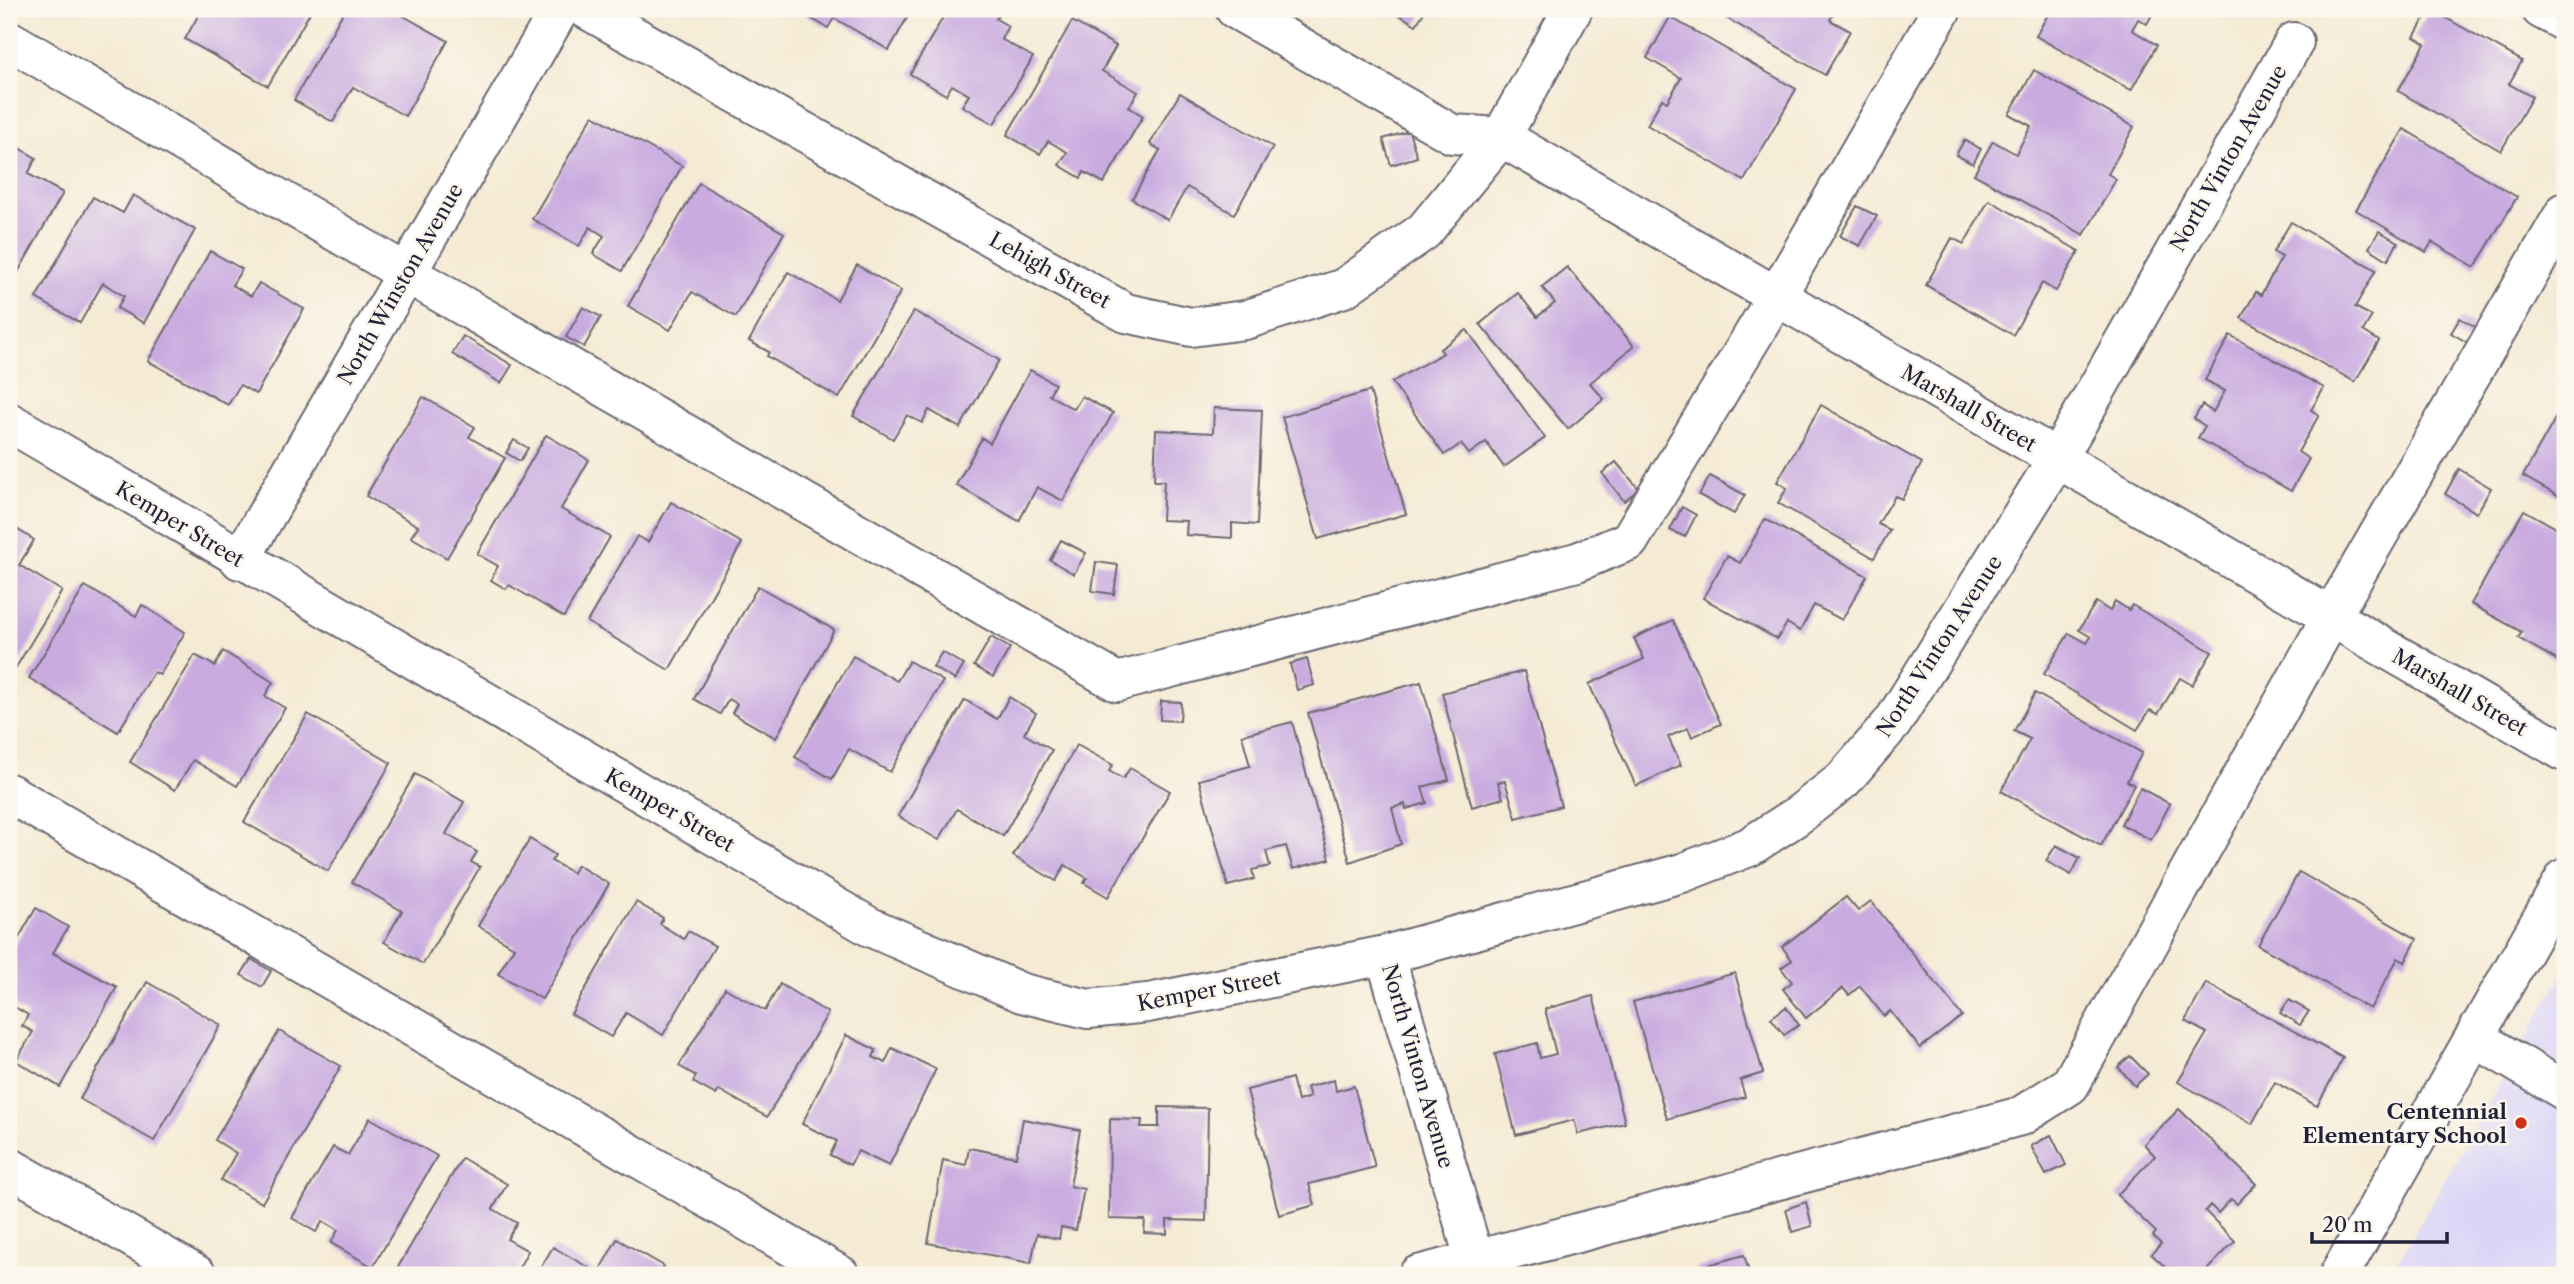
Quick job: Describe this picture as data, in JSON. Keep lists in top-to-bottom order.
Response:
{
  "streets": {
    "street": [
      "North Vinton Avenue",
      "Lehigh Street",
      "North Winston Avenue",
      "Marshall Street",
      "Kemper Street"
    ]
  },
  "crossings": [
    ["North Vinton Avenue", "Marshall Street"],
    ["North Vinton Avenue", "Kemper Street"],
    ["Lehigh Street", "Marshall Street"],
    ["North Winston Avenue", "Kemper Street"]
  ],
  "places": ["Centennial Elementary School"],
  "scale_bar": "20 m"
}
